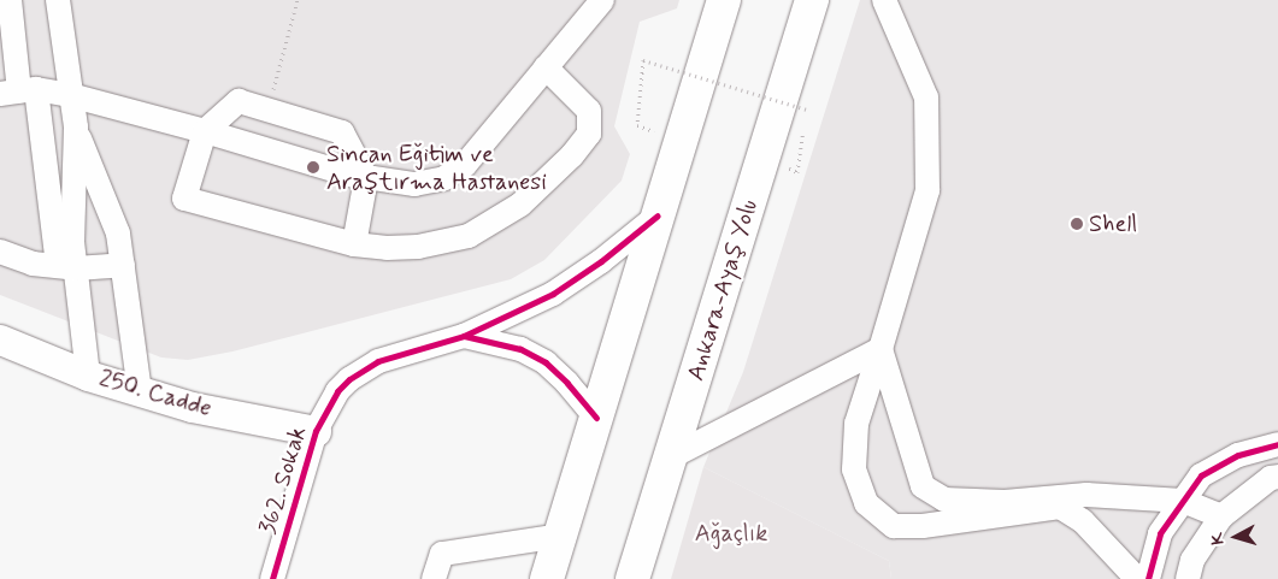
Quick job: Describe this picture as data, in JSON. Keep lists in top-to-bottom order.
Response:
{
  "streets": {
    "highway": ["Ankara-Ayaş Yolu"],
    "main road": ["250. Cadde"],
    "street": ["362. Sokak"]
  },
  "crossings": [
    ["250. Cadde", "362. Sokak"]
  ],
  "parks": ["Ağaçlık"],
  "places": ["Sincan Eğitim ve Araştırma Hastanesi", "Shell"],
  "north": "left"
}
